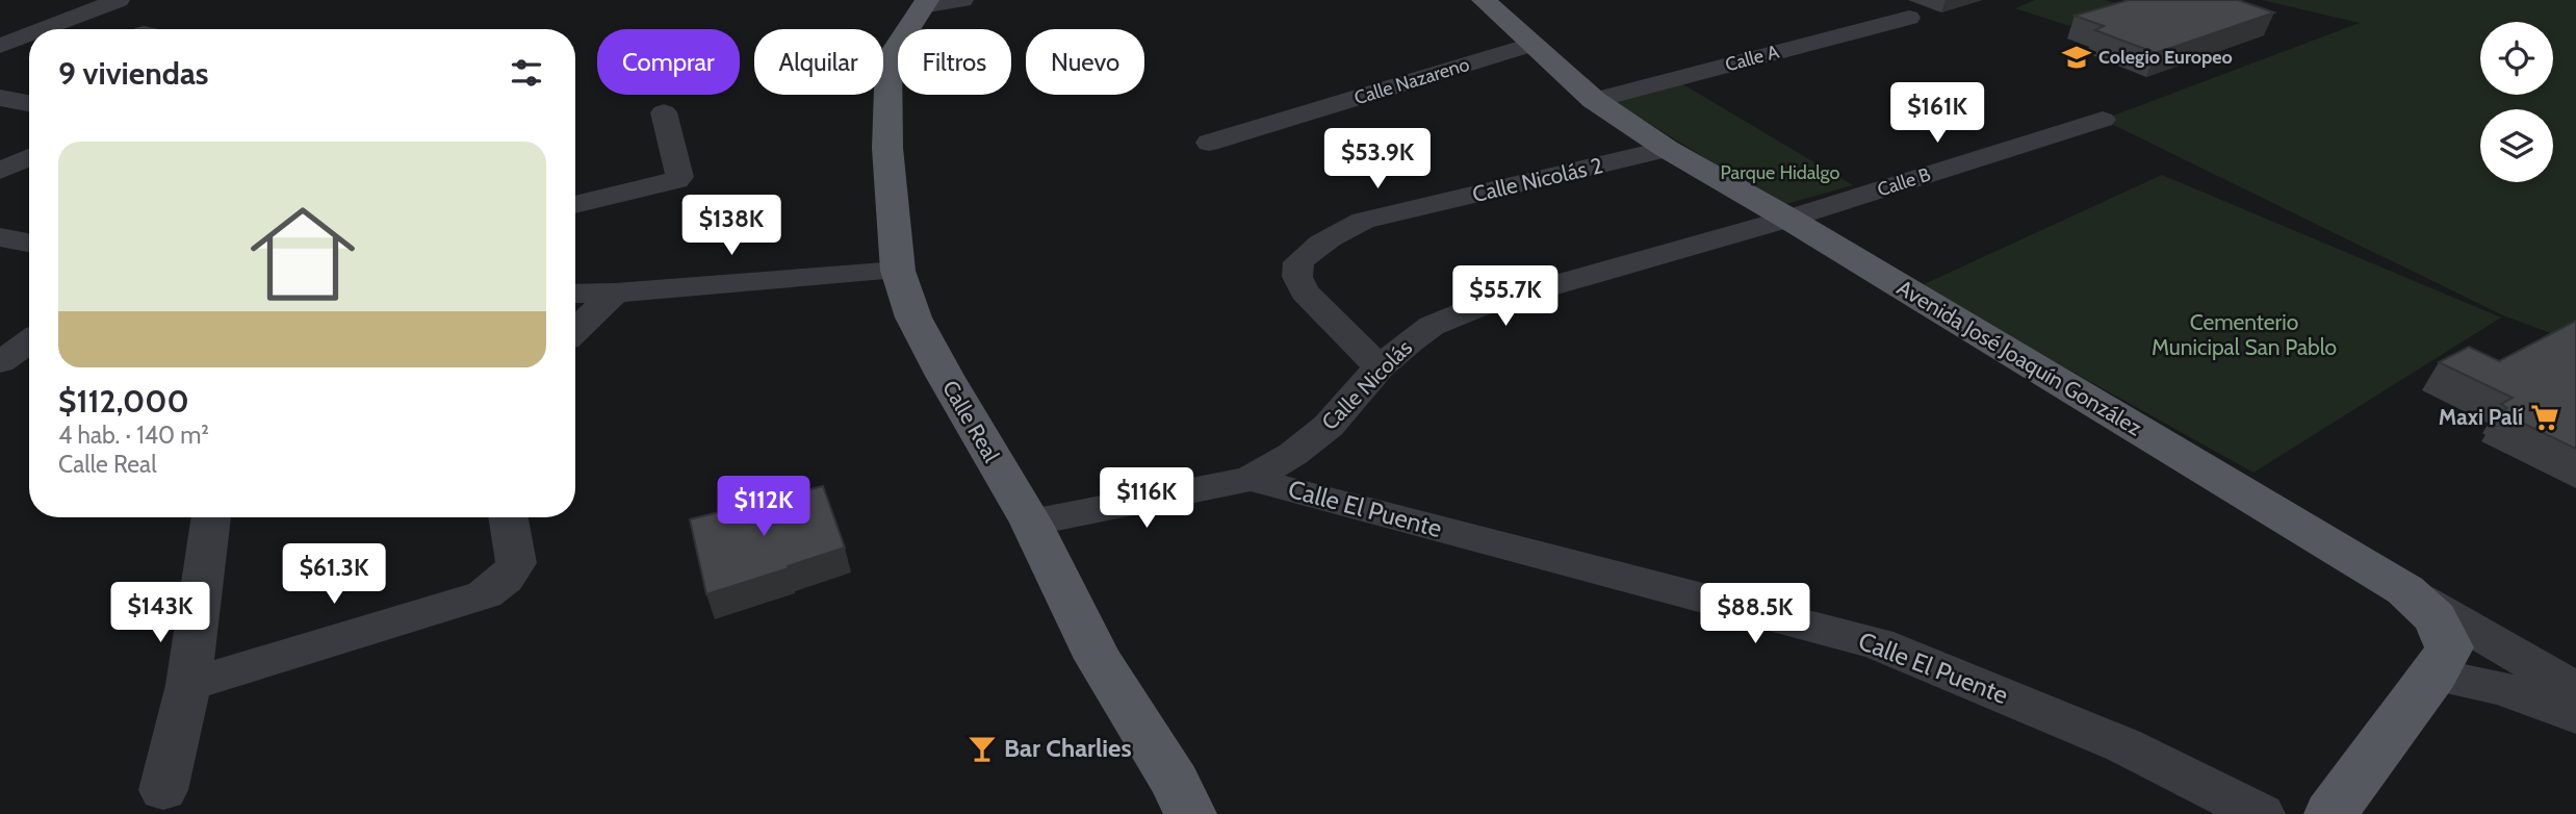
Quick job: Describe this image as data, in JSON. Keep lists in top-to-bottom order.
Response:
{
  "streets": {
    "main road": ["Avenida José Joaquín González", "Calle Real"],
    "street": [
      "Calle A",
      "Calle Nazareno",
      "Calle Nicolás 2",
      "Calle B",
      "Calle Nicolás",
      "Calle El Puente"
    ]
  },
  "crossings": [
    ["Calle A", "Avenida José Joaquín González"],
    ["Calle Nazareno", "Avenida José Joaquín González"],
    ["Calle Nicolás 2", "Avenida José Joaquín González"],
    ["Calle Nicolás 2", "Calle Nicolás"],
    ["Calle B", "Avenida José Joaquín González"],
    ["Calle B", "Calle Nicolás"],
    ["Avenida José Joaquín González", "Calle Nicolás"],
    ["Calle Nicolás", "Calle Real"],
    ["Calle Nicolás", "Calle El Puente"]
  ],
  "parks": ["Parque Hidalgo", "Cementerio Municipal San Pablo"],
  "places": {
    "school or university": ["Colegio Europeo"],
    "supermarket": ["Maxi Palí"],
    "bar": ["Bar Charlies"]
  },
  "page": {
    "chip": [
      "Comprar",
      "Alquilar",
      "Filtros",
      "Nuevo"
    ],
    "heading": "9 viviendas",
    "price": [
      "$161K",
      "$53.9K",
      "$138K",
      "$55.7K",
      "$116K",
      "$112K",
      "$61.3K",
      "$143K",
      "$88.5K"
    ],
    "list": [
      {
        "name": "$112,000",
        "note": "4 hab. · 140 m² · Calle Real"
      }
    ]
  }
}
